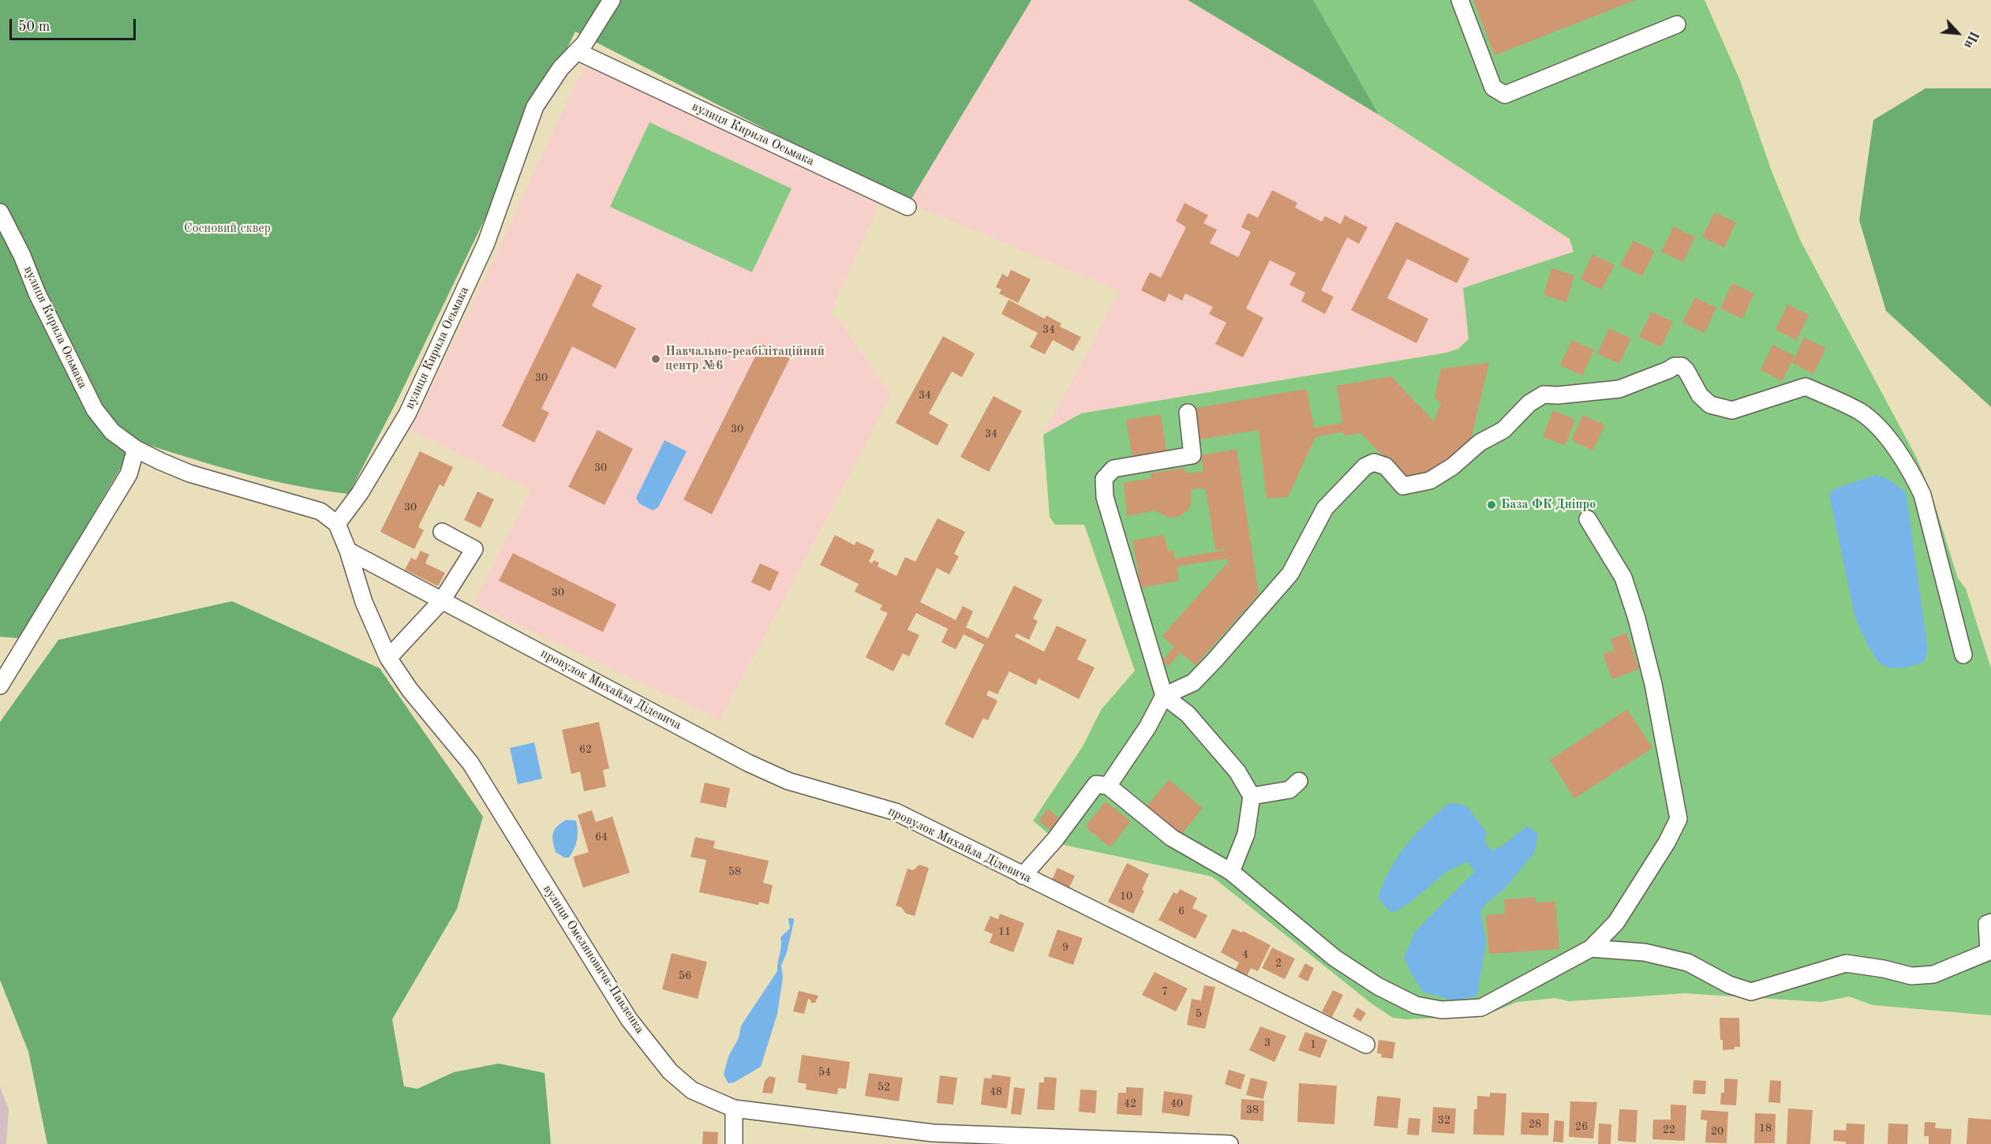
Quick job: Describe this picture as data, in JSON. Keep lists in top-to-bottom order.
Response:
{
  "streets": {
    "street": ["вулиця Кирила Осьмака", "провулок Михайла Дідевича", "вулиця Омеляновича-Павленка"]
  },
  "crossings": [
    ["вулиця Кирила Осьмака", "вулиця Омеляновича-Павленка"],
    ["провулок Михайла Дідевича", "вулиця Омеляновича-Павленка"]
  ],
  "parks": ["Сосновий сквер"],
  "places": ["Навчально-реабілітаційний центр №6", "База ФК Дніпро"],
  "house_numbers": [
    "34",
    "30",
    "34",
    "30",
    "34",
    "30",
    "30",
    "30",
    "62",
    "64",
    "58",
    "10",
    "6",
    "11",
    "9",
    "4",
    "2",
    "56",
    "7",
    "5",
    "3",
    "1",
    "54",
    "52",
    "48",
    "42",
    "40",
    "38",
    "32",
    "28",
    "26",
    "18",
    "22",
    "20"
  ],
  "scale_bar": "50 m",
  "north": "bottom right"
}
